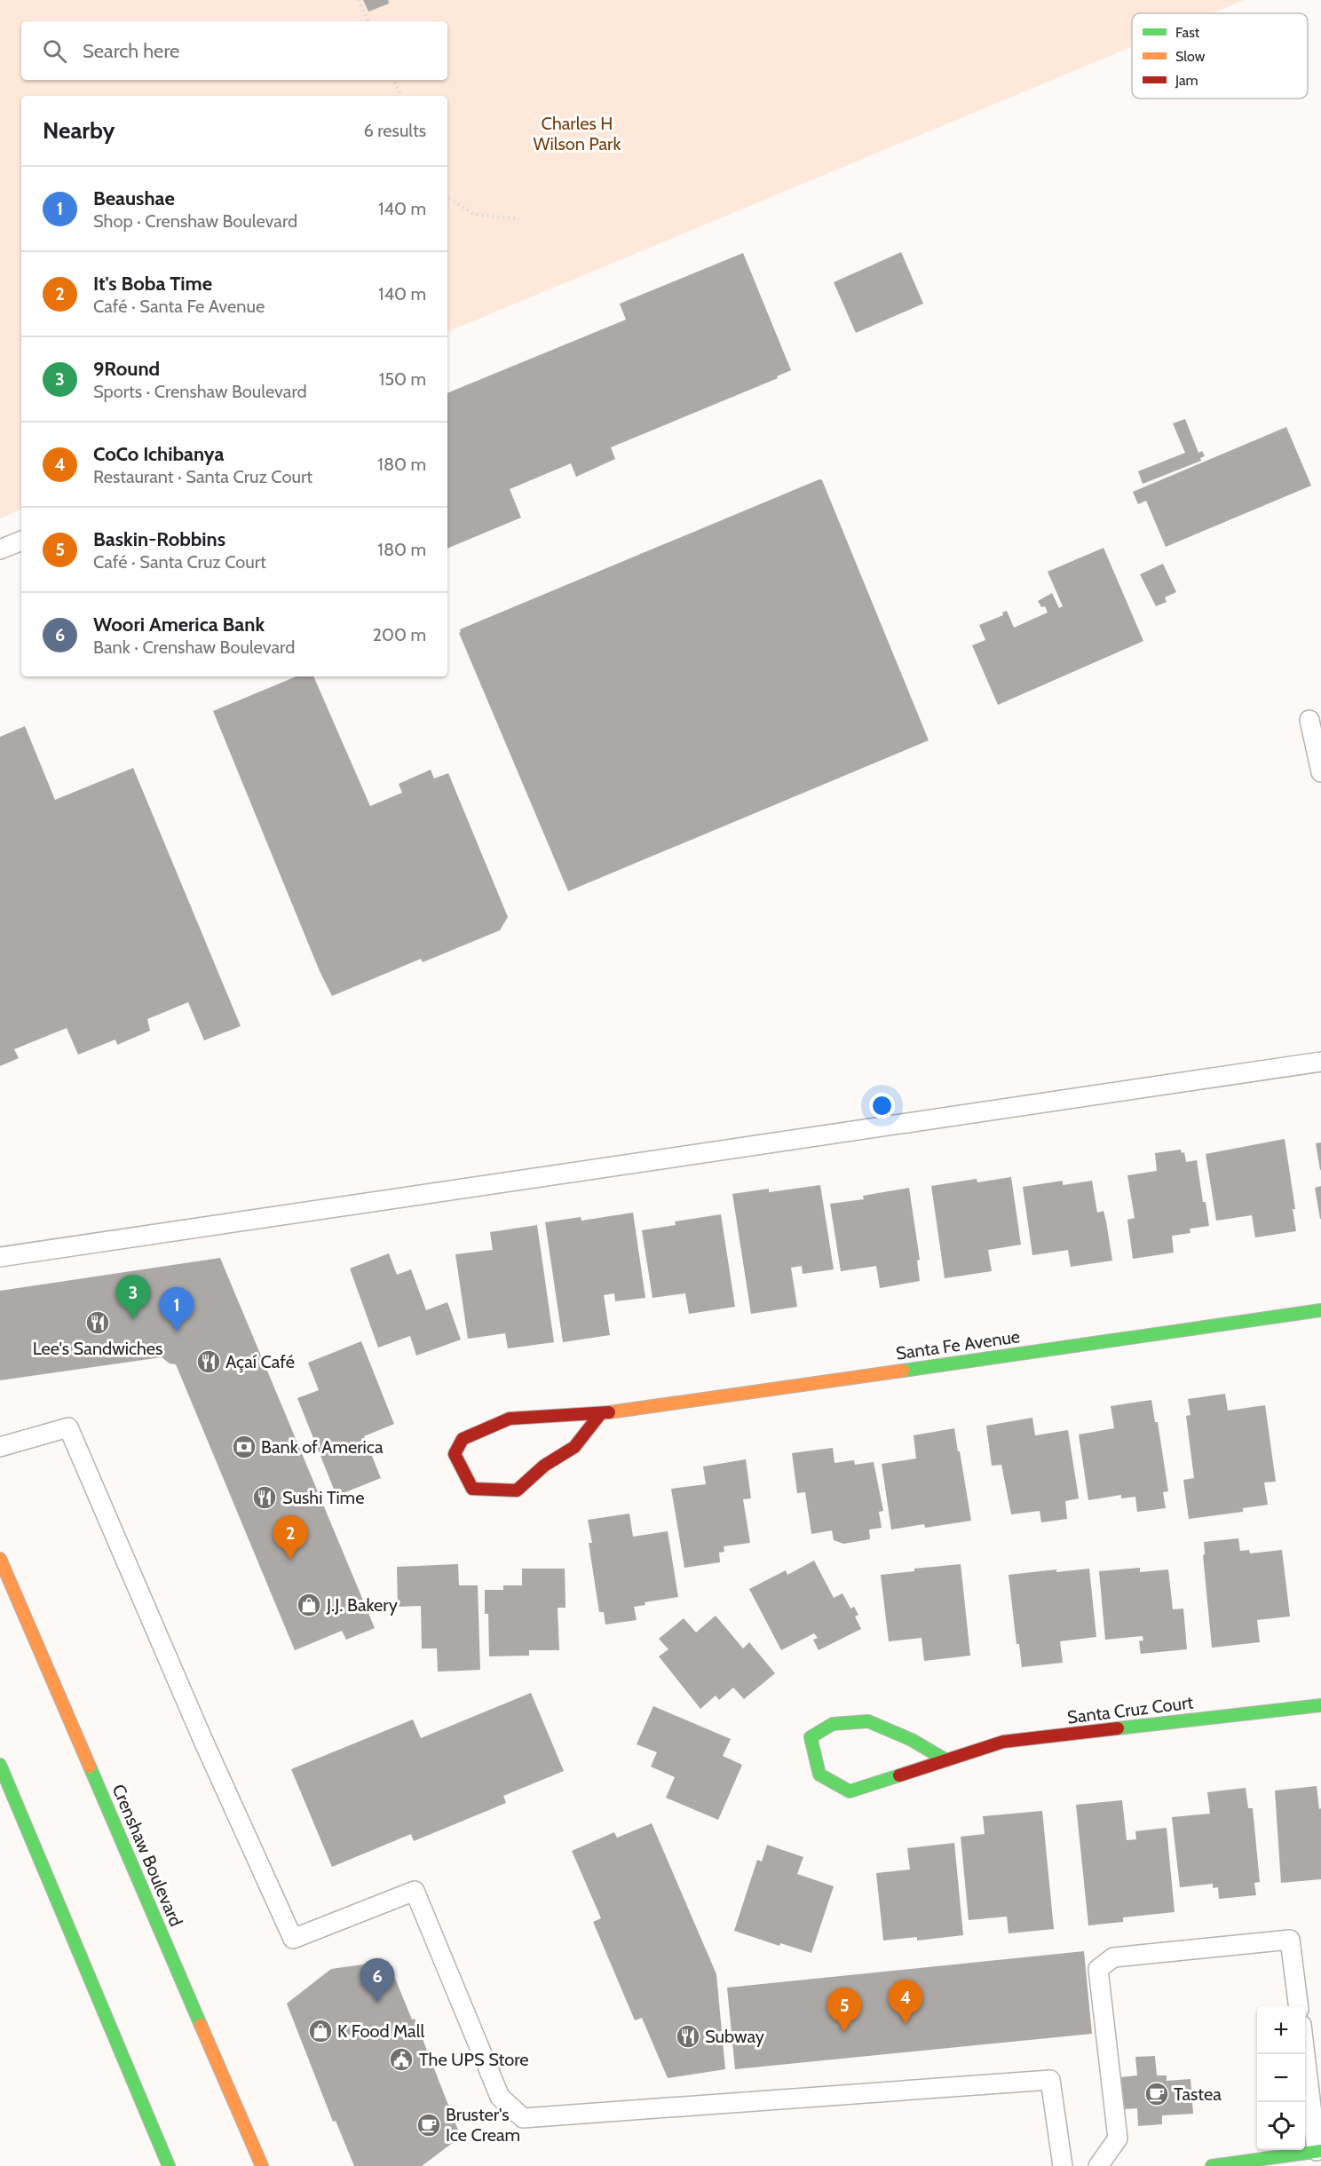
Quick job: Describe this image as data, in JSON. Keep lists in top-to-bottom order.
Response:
{
  "streets": {
    "street": ["Santa Fe Avenue", "Santa Cruz Court", "Crenshaw Boulevard"]
  },
  "parks": ["Charles H Wilson Park"],
  "places": {
    "restaurant": [
      "Lee's Sandwiches",
      "Açaí Café",
      "Sushi Time",
      "Subway"
    ],
    "bank": ["Bank of America"],
    "shop": ["J.J. Bakery", "K Food Mall"],
    "public building": ["The UPS Store"],
    "cafe": ["Tastea", "Bruster's Ice Cream"]
  },
  "legend": ["Fast", "Slow", "Jam"],
  "page": {
    "search": "Search here",
    "heading": ["Nearby", "6 results"],
    "list": [
      {
        "mark": "1",
        "name": "Beaushae",
        "note": "Shop · Crenshaw Boulevard",
        "value": "140 m"
      },
      {
        "mark": "2",
        "name": "It's Boba Time",
        "note": "Café · Santa Fe Avenue",
        "value": "140 m"
      },
      {
        "mark": "3",
        "name": "9Round",
        "note": "Sports · Crenshaw Boulevard",
        "value": "150 m"
      },
      {
        "mark": "4",
        "name": "CoCo Ichibanya",
        "note": "Restaurant · Santa Cruz Court",
        "value": "180 m"
      },
      {
        "mark": "5",
        "name": "Baskin-Robbins",
        "note": "Café · Santa Cruz Court",
        "value": "180 m"
      },
      {
        "mark": "6",
        "name": "Woori America Bank",
        "note": "Bank · Crenshaw Boulevard",
        "value": "200 m"
      }
    ],
    "pins": [
      "3",
      "1",
      "2",
      "6",
      "4",
      "5"
    ],
    "map_buttons": ["+", "−"]
  }
}
